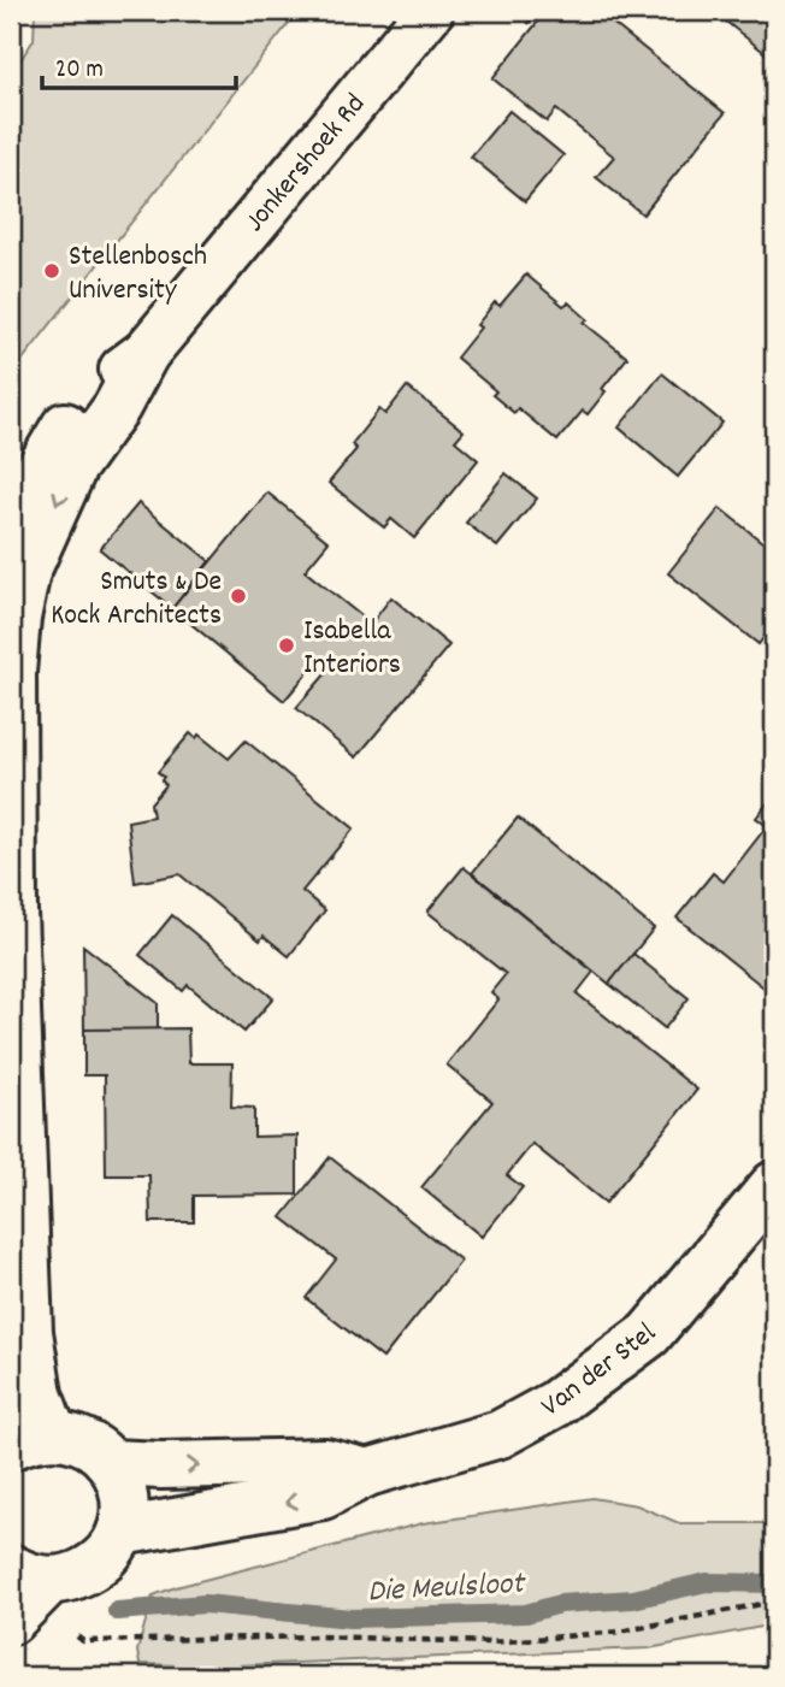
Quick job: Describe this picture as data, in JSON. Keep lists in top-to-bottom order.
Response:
{
  "streets": {
    "street": ["Jonkershoek Rd", "Van der Stel"]
  },
  "one_way": ["Jonkershoek Rd"],
  "water": ["Die Meulsloot"],
  "places": ["Stellenbosch University", "Smuts & De Kock Architects", "Isabella Interiors"],
  "scale_bar": "20 m"
}
